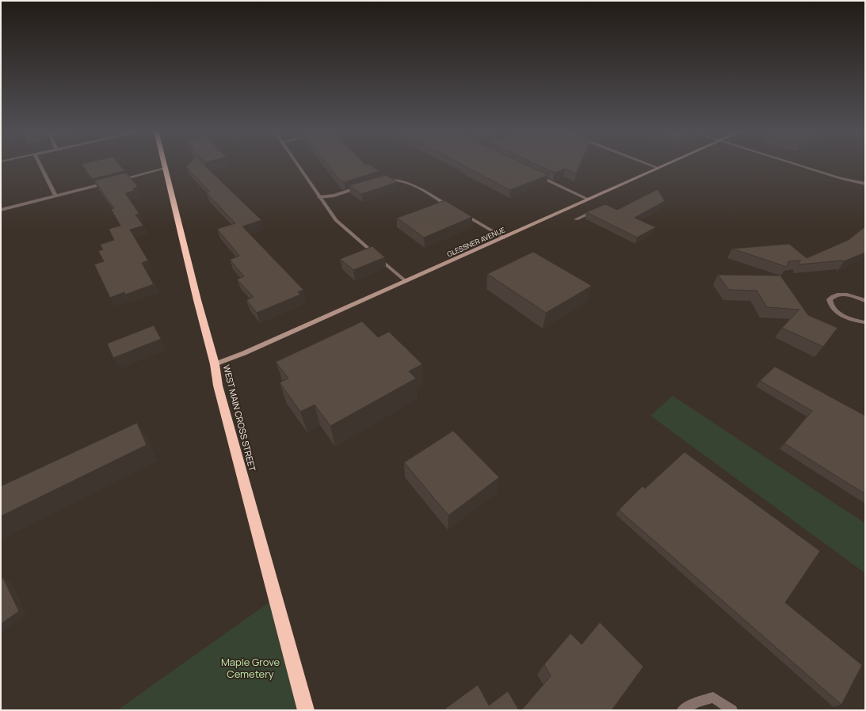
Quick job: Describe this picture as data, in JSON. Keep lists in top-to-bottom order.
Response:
{
  "streets": {
    "highway": ["WEST MAIN CROSS STREET"],
    "street": ["GLESSNER AVENUE"]
  },
  "crossings": [
    ["GLESSNER AVENUE", "WEST MAIN CROSS STREET"]
  ],
  "parks": ["Maple Grove Cemetery"]
}
